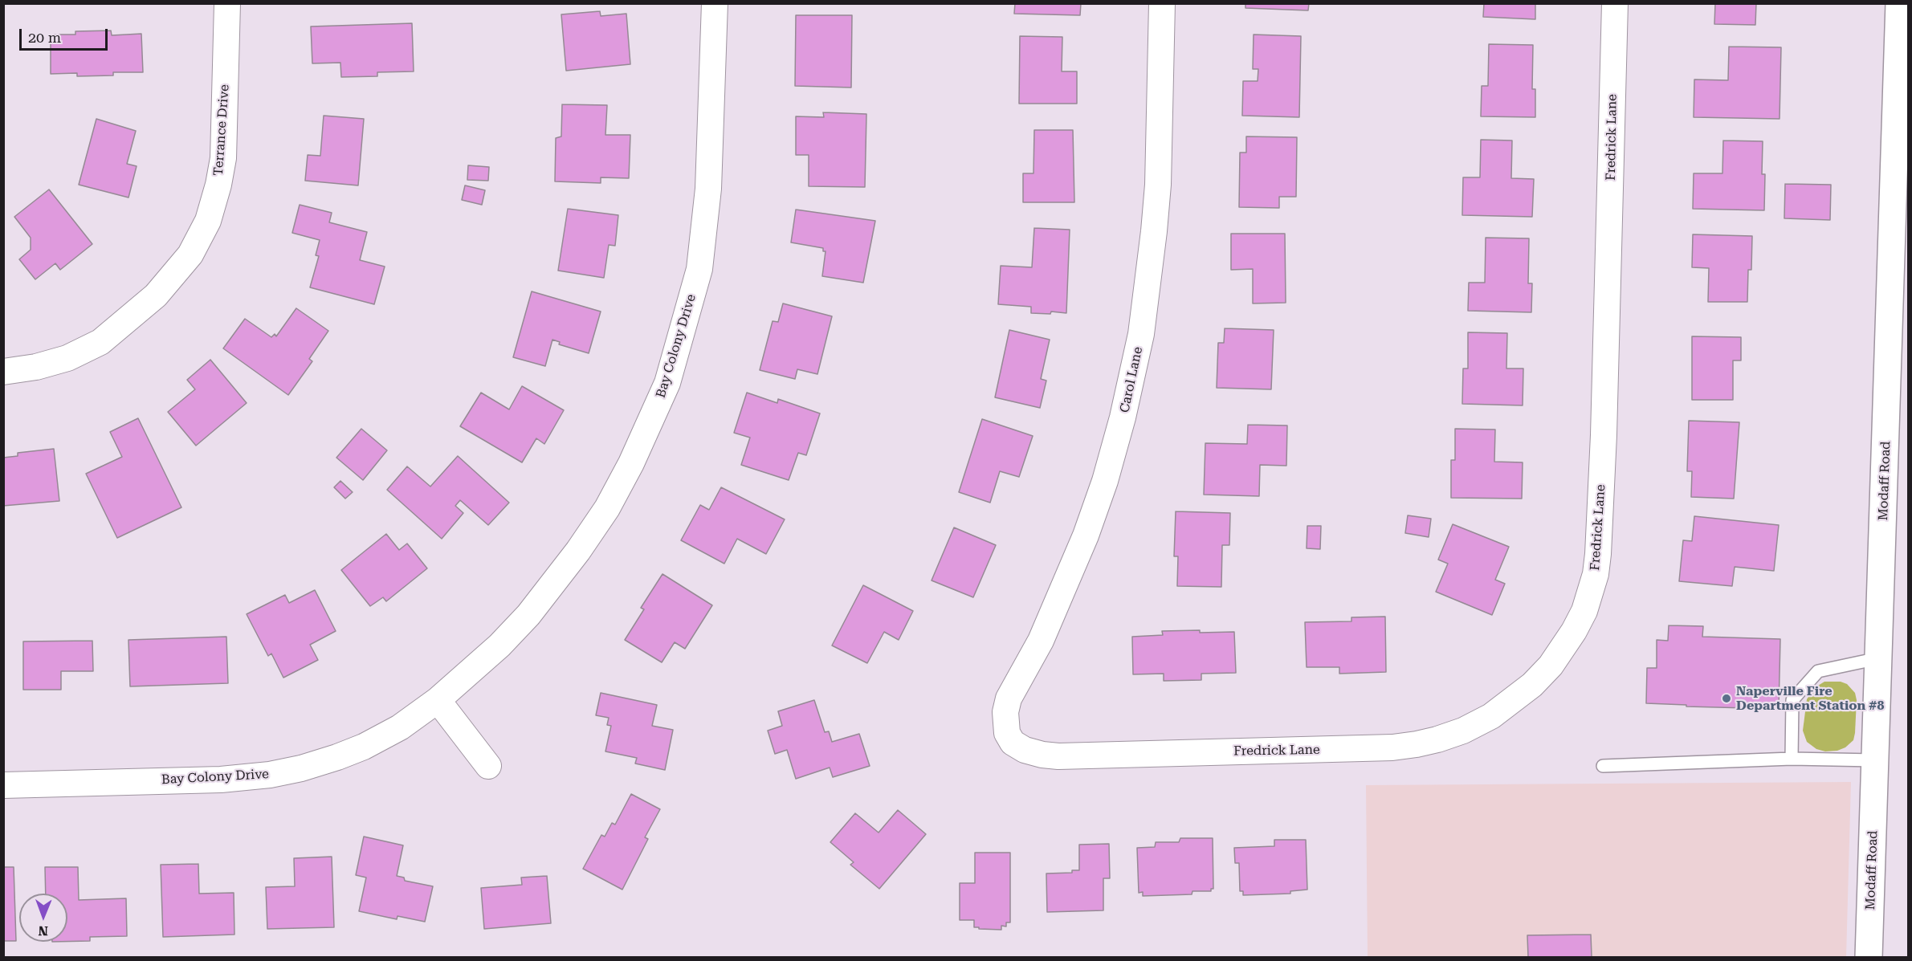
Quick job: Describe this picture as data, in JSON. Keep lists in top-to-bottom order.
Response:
{
  "streets": {
    "street": [
      "Terrance Drive",
      "Fredrick Lane",
      "Bay Colony Drive",
      "Carol Lane",
      "Modaff Road"
    ]
  },
  "crossings": [
    ["Fredrick Lane", "Carol Lane"]
  ],
  "places": ["Naperville Fire Department Station #8"],
  "scale_bar": "20 m",
  "north": "bottom"
}
